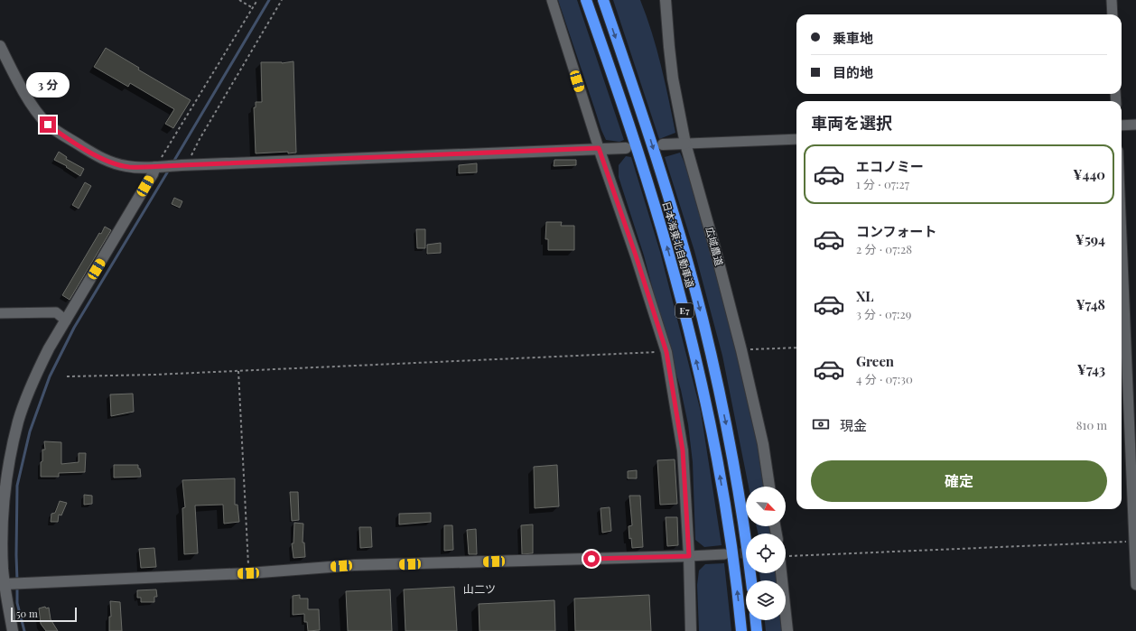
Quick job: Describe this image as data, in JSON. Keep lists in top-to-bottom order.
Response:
{
  "streets": {
    "highway": ["日本海東北自動車道", "E7"],
    "street": ["広域農道"]
  },
  "districts": ["山二ツ"],
  "scale_bar": "50 m",
  "north": "bottom right",
  "page": {
    "banner": ["乗車地", "目的地"],
    "bubble": "3 分",
    "heading": "車両を選択",
    "list": [
      {
        "name": "エコノミー",
        "note": "1 分 · 07:27",
        "value": "¥440"
      },
      {
        "name": "コンフォート",
        "note": "2 分 · 07:28",
        "value": "¥594"
      },
      {
        "name": "XL",
        "note": "3 分 · 07:29",
        "value": "¥748"
      },
      {
        "name": "Green",
        "note": "4 分 · 07:30",
        "value": "¥743"
      }
    ],
    "pay": ["現金", "810 m"],
    "buttons": "確定",
    "scale": "50 m"
  }
}
